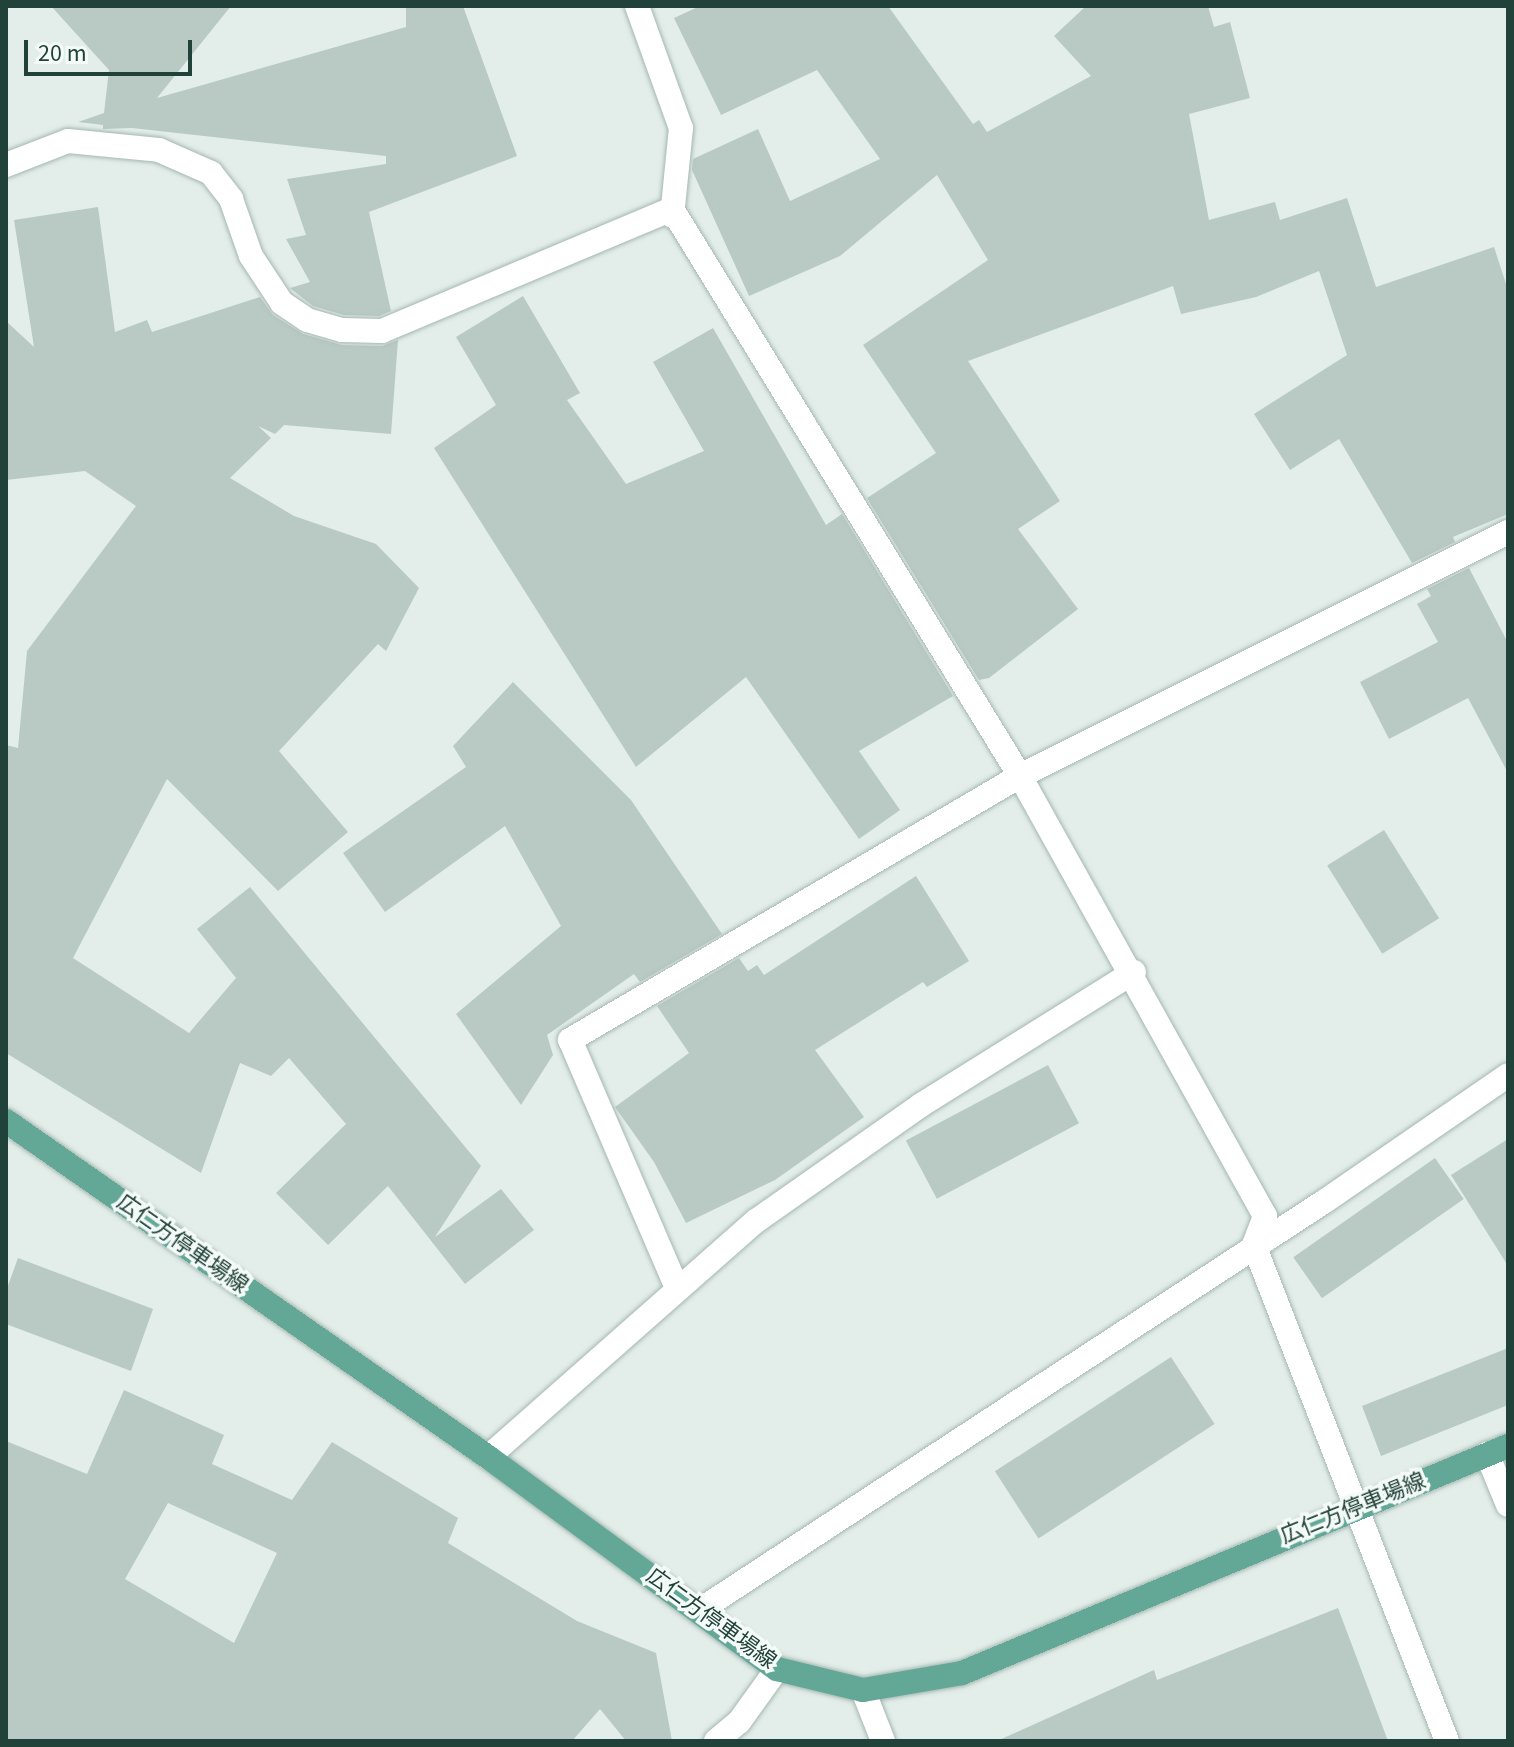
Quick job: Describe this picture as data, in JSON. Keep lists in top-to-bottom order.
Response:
{
  "streets": {
    "main road": ["広仁方停車場線"]
  },
  "scale_bar": "20 m"
}
